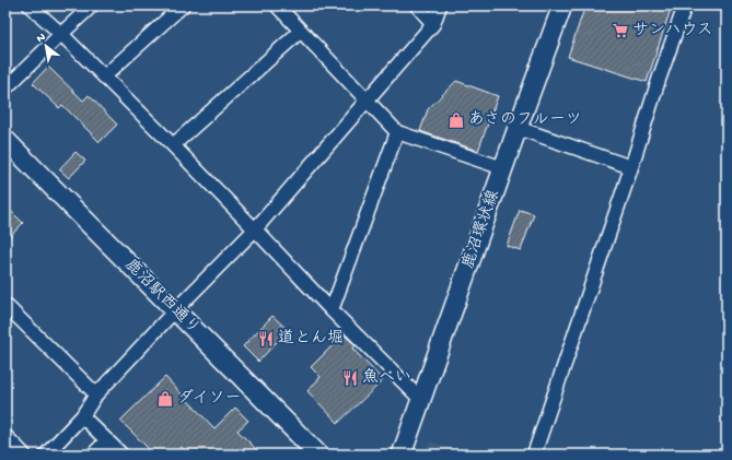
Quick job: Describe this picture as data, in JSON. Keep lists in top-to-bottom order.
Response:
{
  "streets": {
    "main road": ["鹿沼環状線", "鹿沼駅西通り"]
  },
  "places": {
    "supermarket": ["サンハウス"],
    "shop": ["あさのフルーツ", "ダイソー"],
    "restaurant": ["道とん堀", "魚べい"]
  },
  "north": "top left"
}
